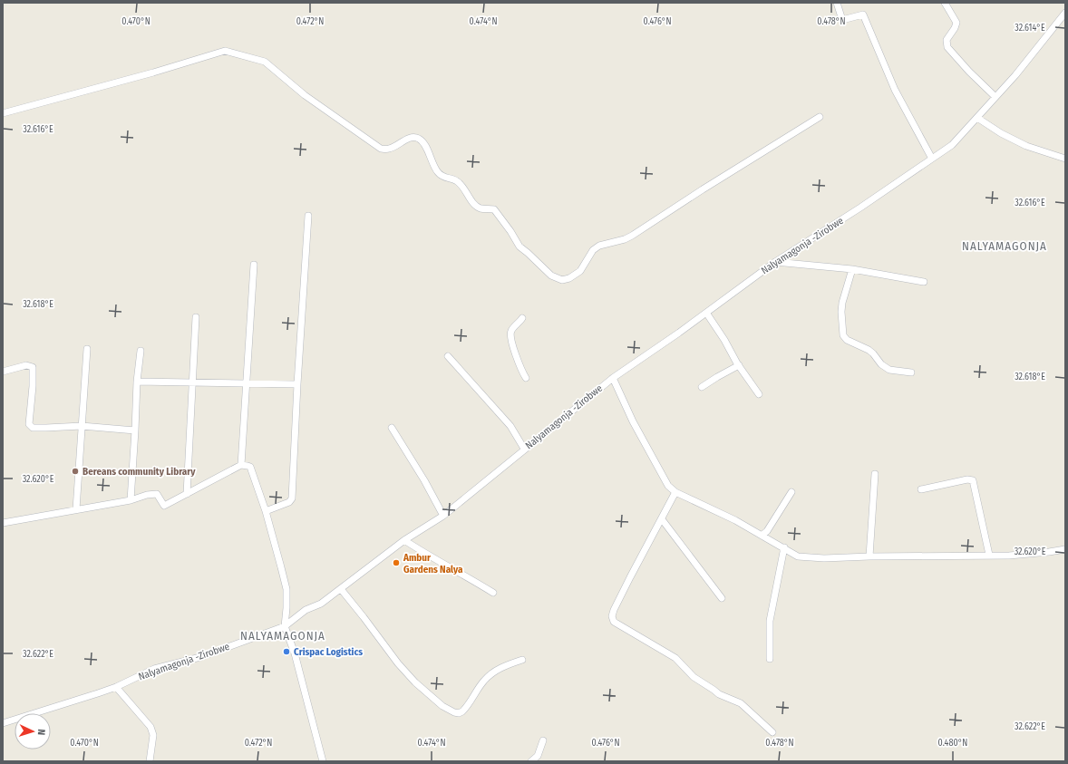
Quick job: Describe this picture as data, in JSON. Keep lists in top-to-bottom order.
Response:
{
  "streets": {
    "street": ["Nalyamagonja -Zirobwe"]
  },
  "districts": ["NALYAMAGONJA", "NALYAMAGONJA"],
  "places": ["Bereans community Library", "Ambur Gardens Nalya", "Crispac Logistics"],
  "north": "right",
  "coordinates": [
    "0.470°N",
    "0.472°N",
    "0.474°N",
    "0.476°N",
    "0.478°N",
    "32.614°E",
    "32.616°E",
    "32.618°E",
    "32.620°E",
    "32.622°E",
    "0.480°N"
  ]
}
